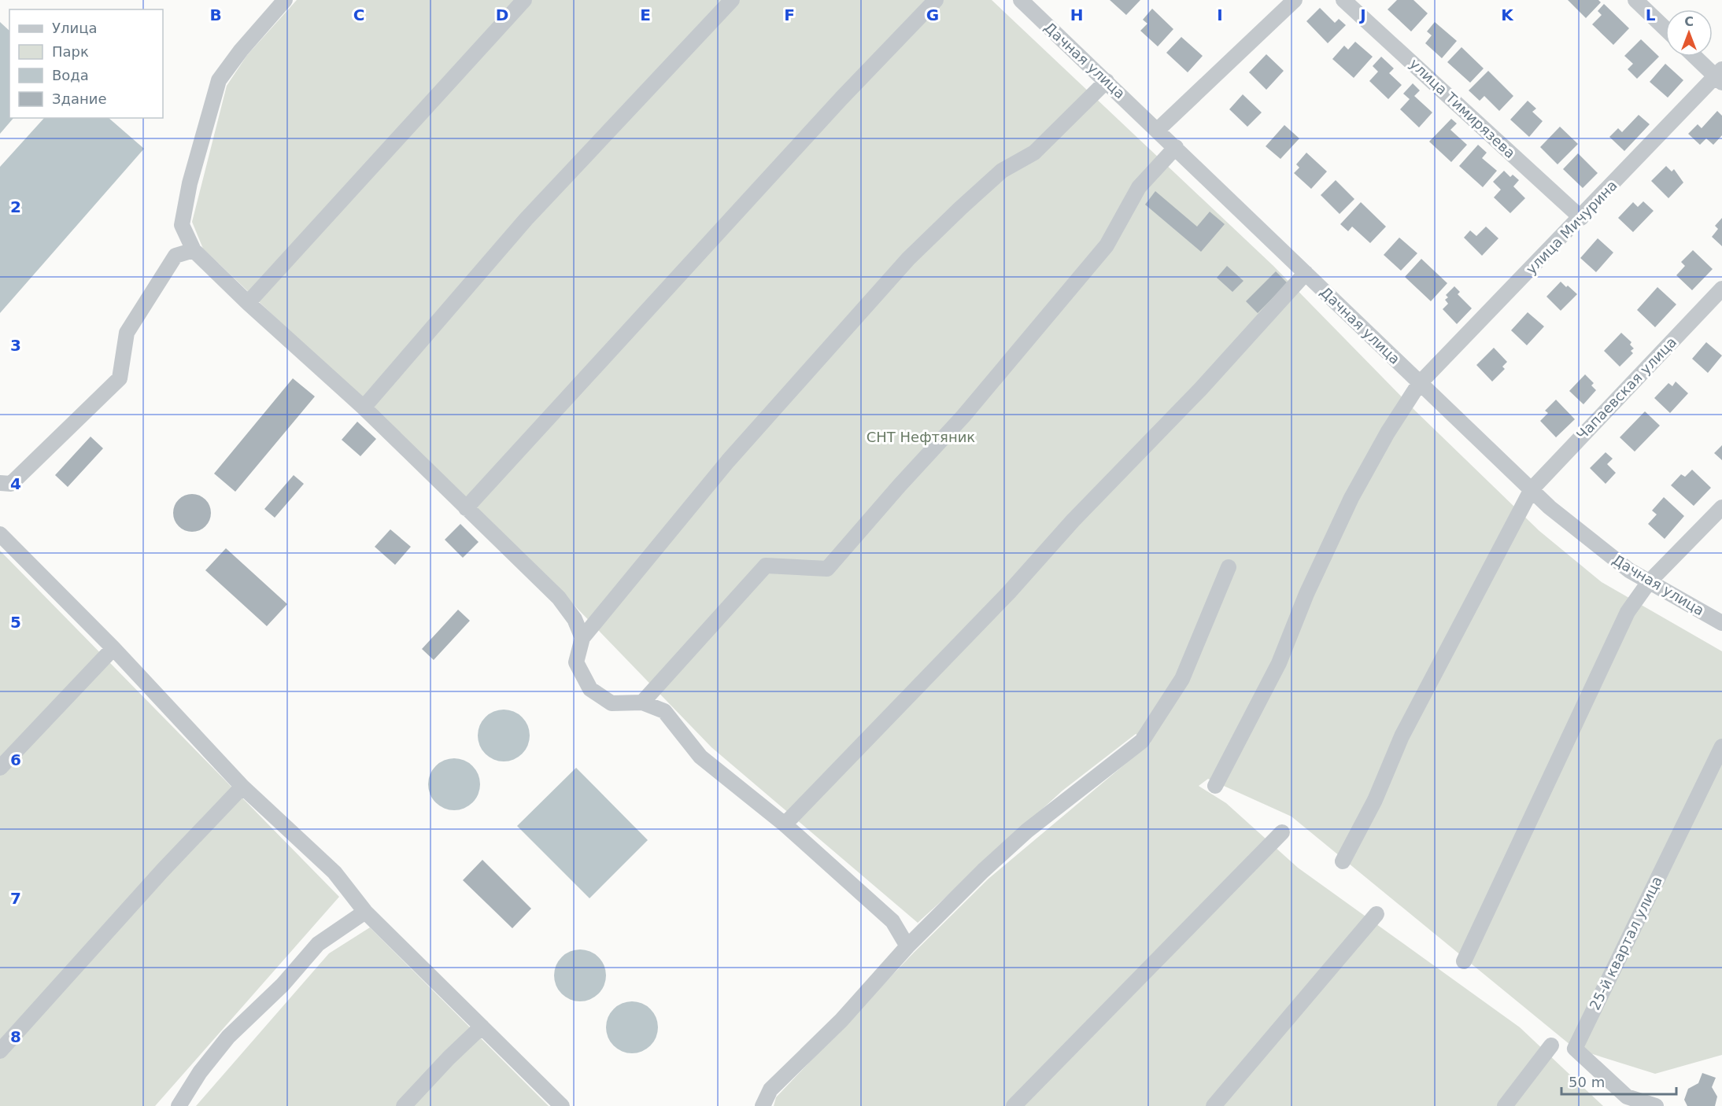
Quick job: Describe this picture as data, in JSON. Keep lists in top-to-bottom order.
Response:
{
  "streets": {
    "street": [
      "Дачная улица",
      "улица Тимирязева",
      "улица Мичурина",
      "Чапаевская улица",
      "25-й квартал улица"
    ]
  },
  "crossings": [
    ["Дачная улица", "улица Мичурина"],
    ["Дачная улица", "Чапаевская улица"],
    ["улица Тимирязева", "улица Мичурина"]
  ],
  "parks": ["СНТ Нефтяник"],
  "legend": [
    "Улица",
    "Парк",
    "Вода",
    "Здание"
  ],
  "scale_bar": "50 m",
  "north": "top",
  "grid": {
    "columns": [
      "B",
      "C",
      "D",
      "E",
      "F",
      "G",
      "H",
      "I",
      "J",
      "K",
      "L"
    ],
    "rows": [
      "2",
      "3",
      "4",
      "5",
      "6",
      "7",
      "8"
    ]
  }
}
